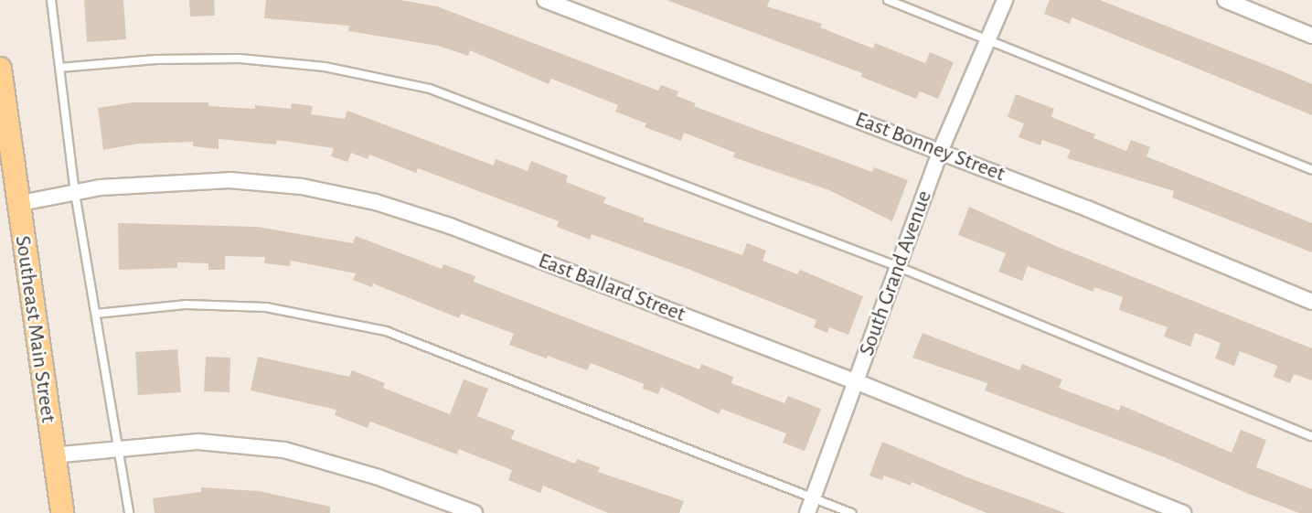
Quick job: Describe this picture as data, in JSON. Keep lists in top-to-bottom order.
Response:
{
  "streets": {
    "main road": ["Southeast Main Street"],
    "street": ["East Bonney Street", "South Grand Avenue", "East Ballard Street"]
  },
  "crossings": [
    ["East Bonney Street", "South Grand Avenue"],
    ["South Grand Avenue", "East Ballard Street"],
    ["East Ballard Street", "Southeast Main Street"]
  ]
}
